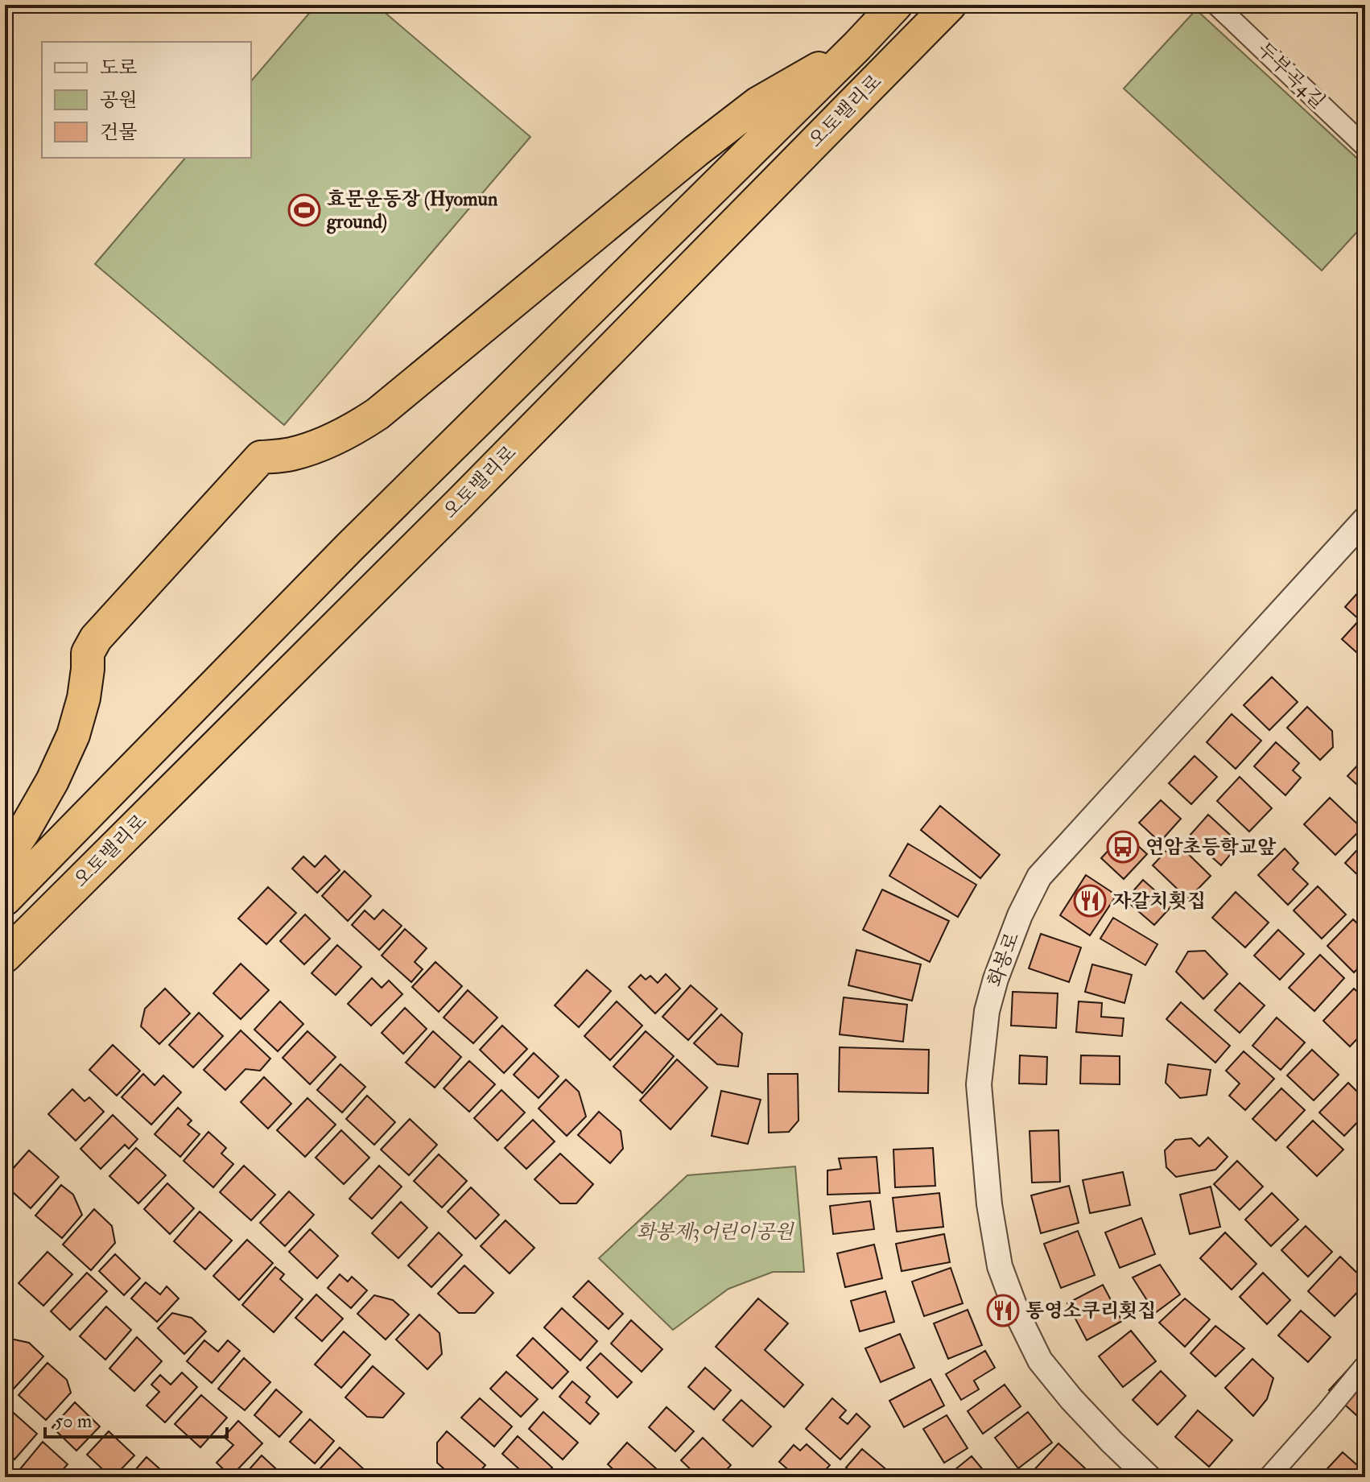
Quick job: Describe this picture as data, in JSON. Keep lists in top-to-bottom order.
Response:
{
  "streets": {
    "highway": ["오토밸리로"],
    "street": ["두부곡4길", "화봉로"]
  },
  "parks": ["화봉제3어린이공원"],
  "places": {
    "sports": ["효문운동장 (Hyomun ground)"],
    "bus stop": ["연암초등학교앞"],
    "restaurant": ["자갈치횟집", "통영소쿠리횟집"]
  },
  "legend": ["도로", "공원", "건물"],
  "scale_bar": "50 m"
}
